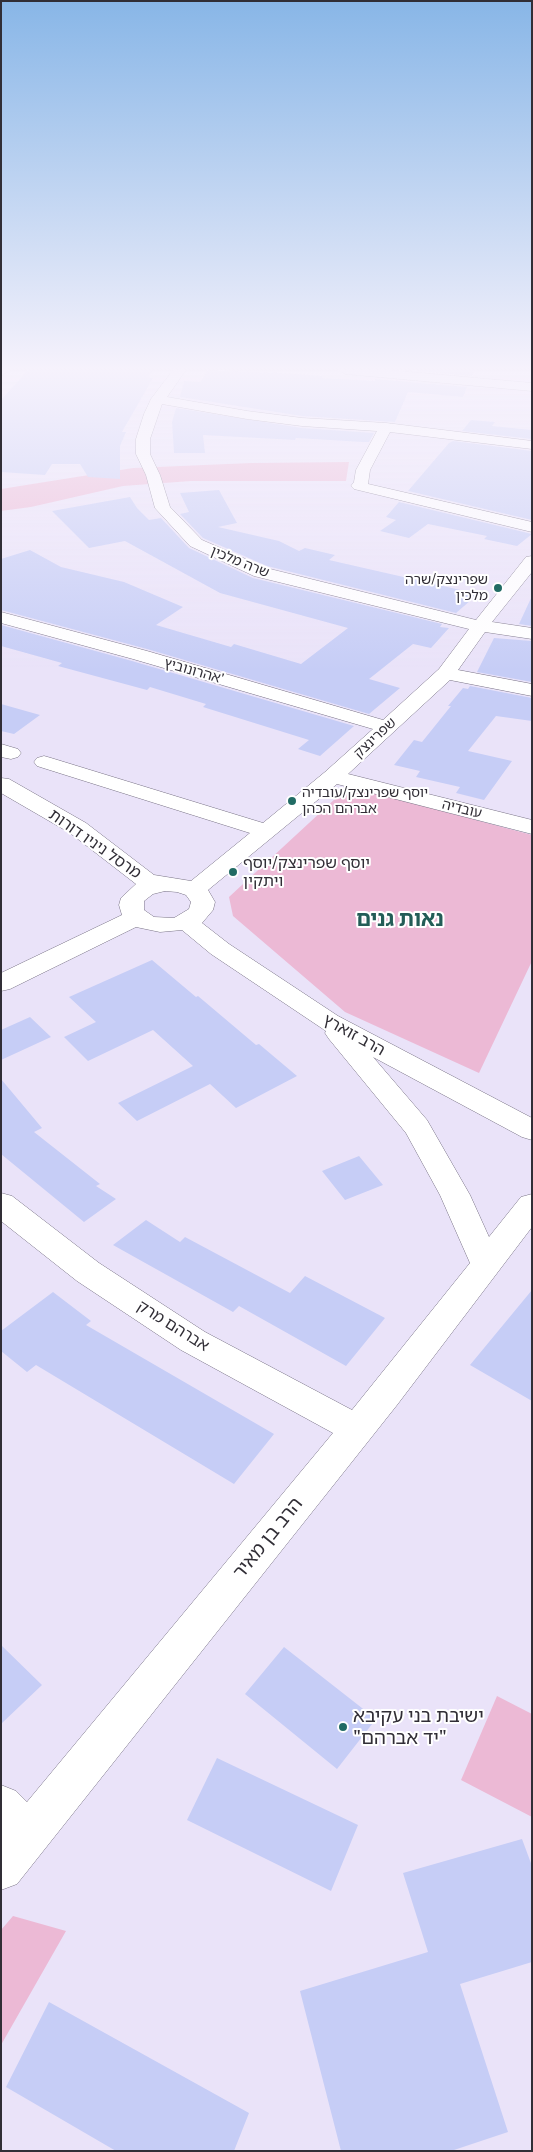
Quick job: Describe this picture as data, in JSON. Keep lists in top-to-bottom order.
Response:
{
  "streets": {
    "street": [
      "שרה מלכין",
      "אהרונוביץ'",
      "שפרינצק",
      "עובדיה",
      "מרסל ניניו דורות",
      "הרב זוארץ",
      "אברהם מרק",
      "הרב בן מאיר"
    ]
  },
  "crossings": [
    ["שרה מלכין", "שפרינצק"],
    ["אהרונוביץ'", "שפרינצק"],
    ["שפרינצק", "עובדיה"],
    ["שפרינצק", "מרסל ניניו דורות"],
    ["שפרינצק", "הרב זוארץ"],
    ["מרסל ניניו דורות", "הרב זוארץ"],
    ["אברהם מרק", "הרב בן מאיר"]
  ],
  "districts": ["נאות גנים"],
  "places": [
    "שפרינצק/שרה מלכין",
    "יוסף שפרינצק/עובדיה אברהם הכהן",
    "יוסף שפרינצק/יוסף ויתקין",
    "ישיבת בני עקיבא \"יד אברהם\""
  ]
}
